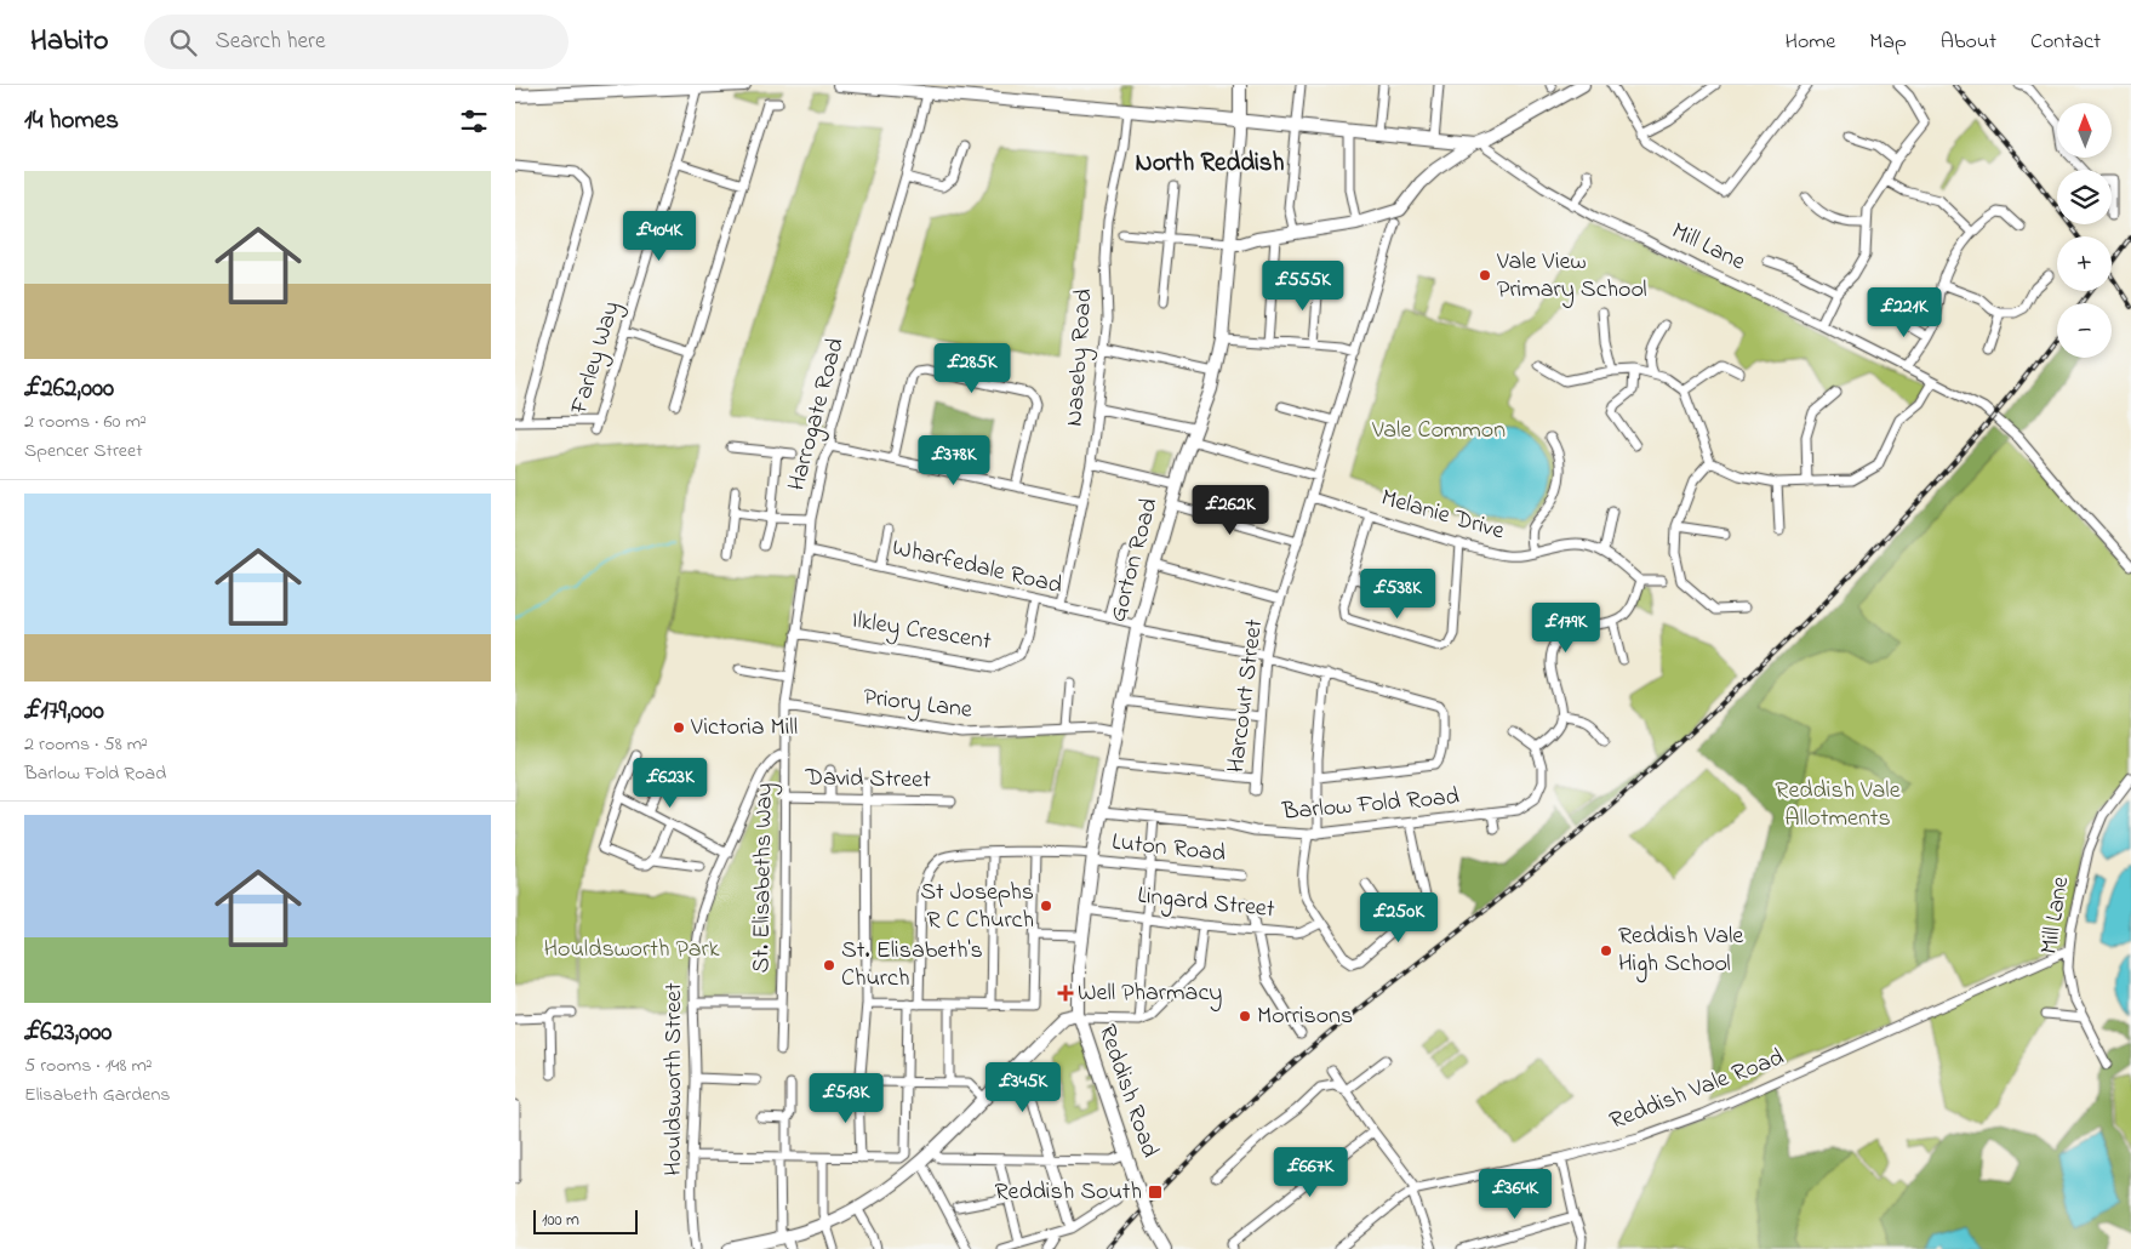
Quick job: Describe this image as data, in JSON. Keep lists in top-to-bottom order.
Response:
{
  "streets": {
    "main road": ["Gorton Road", "Reddish Road"],
    "street": [
      "Mill Lane",
      "Farley Way",
      "Naseby Road",
      "Harrogate Road",
      "Melanie Drive",
      "Wharfedale Road",
      "Ilkley Crescent",
      "Harcourt Street",
      "Priory Lane",
      "David Street",
      "Barlow Fold Road",
      "Luton Road",
      "St. Elisabeths Way",
      "Lingard Street",
      "Houldsworth Street",
      "Reddish Vale Road"
    ]
  },
  "crossings": [
    ["Mill Lane", "Reddish Vale Road"],
    ["Naseby Road", "Wharfedale Road"],
    ["Harrogate Road", "Wharfedale Road"],
    ["Harrogate Road", "Ilkley Crescent"],
    ["Harrogate Road", "Priory Lane"],
    ["Harrogate Road", "St. Elisabeths Way"],
    ["Harrogate Road", "Houldsworth Street"],
    ["Melanie Drive", "Harcourt Street"],
    ["Gorton Road", "Wharfedale Road"],
    ["Gorton Road", "Priory Lane"],
    ["Gorton Road", "Barlow Fold Road"],
    ["Gorton Road", "Luton Road"],
    ["Gorton Road", "Lingard Street"],
    ["Gorton Road", "Reddish Road"],
    ["Wharfedale Road", "Ilkley Crescent"],
    ["Wharfedale Road", "Harcourt Street"],
    ["David Street", "St. Elisabeths Way"],
    ["St. Elisabeths Way", "Houldsworth Street"]
  ],
  "districts": ["North Reddish"],
  "parks": ["Vale Common", "Reddish Vale Allotments", "Houldsworth Park"],
  "places": {
    "other": [
      "Vale View Primary School",
      "Victoria Mill",
      "St Josephs R C Church",
      "Reddish Vale High School",
      "St. Elisabeth's Church",
      "Morrisons"
    ],
    "health": ["Well Pharmacy"],
    "transit": ["Reddish South"]
  },
  "scale_bar": "100 m",
  "north": "top",
  "page": {
    "header": "Habito",
    "search": "Search here",
    "nav": [
      "Home",
      "Map",
      "About",
      "Contact"
    ],
    "heading": "14 homes",
    "map_buttons": ["+", "−"],
    "list": [
      {
        "name": "£262,000",
        "note": "2 rooms · 60 m² · Spencer Street"
      },
      {
        "name": "£179,000",
        "note": "2 rooms · 58 m² · Barlow Fold Road"
      },
      {
        "name": "£623,000",
        "note": "5 rooms · 148 m² · Elisabeth Gardens"
      }
    ],
    "price": [
      "£404K",
      "£555K",
      "£221K",
      "£285K",
      "£378K",
      "£262K",
      "£538K",
      "£179K",
      "£623K",
      "£250K",
      "£345K",
      "£513K",
      "£667K",
      "£364K"
    ],
    "scale": "100 m"
  }
}
